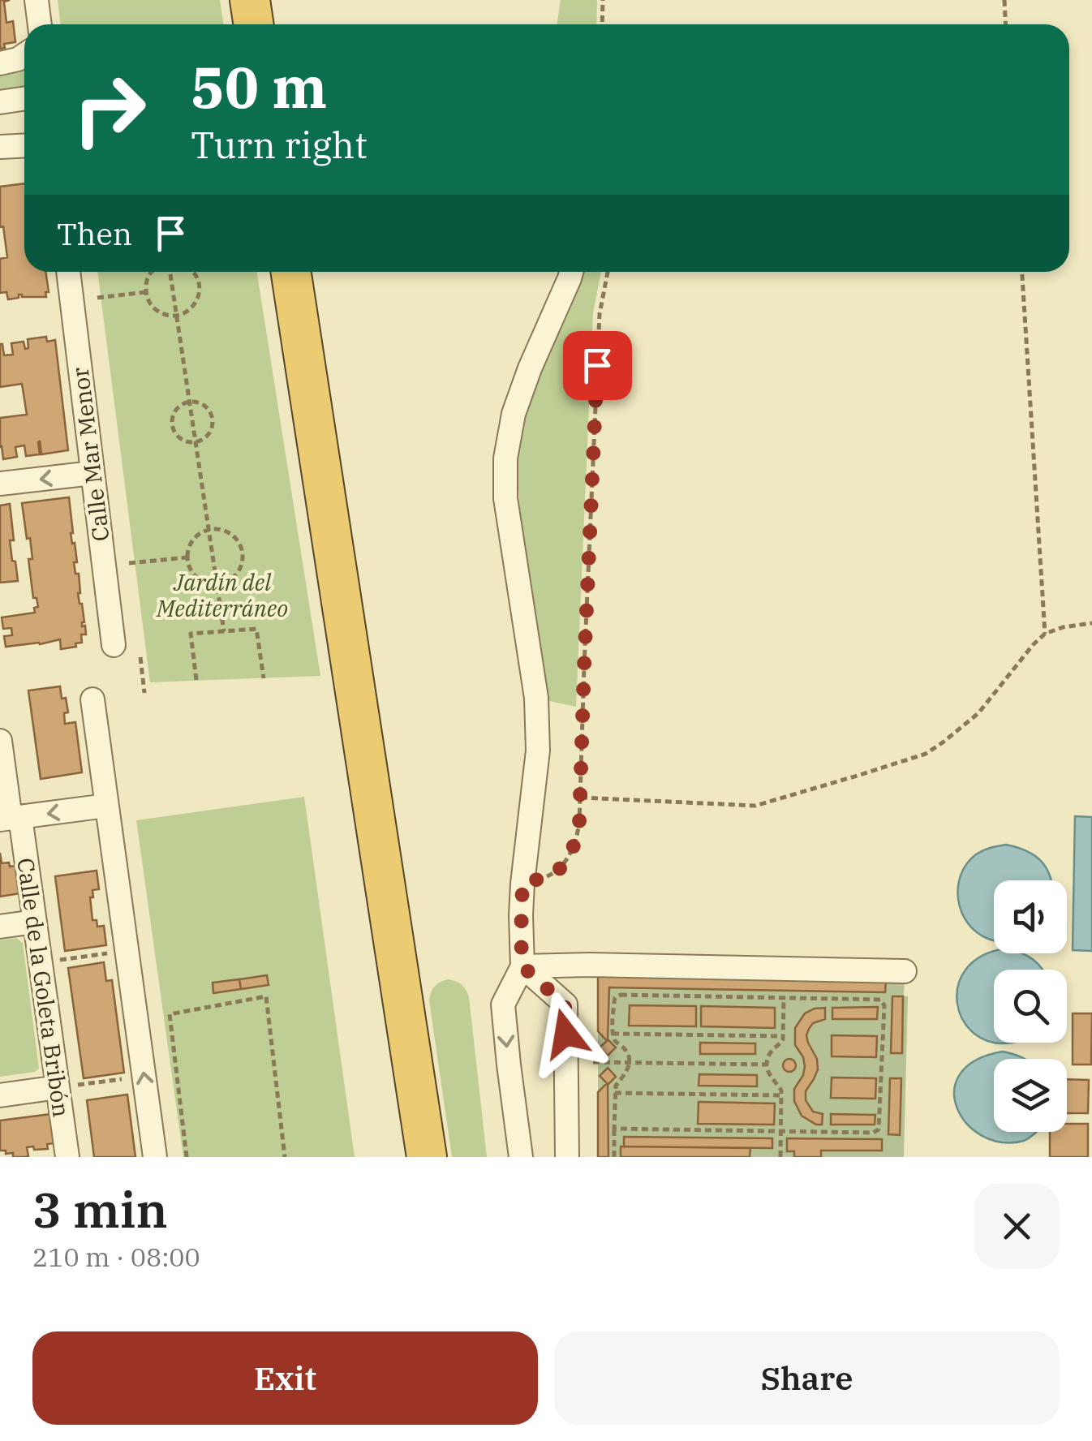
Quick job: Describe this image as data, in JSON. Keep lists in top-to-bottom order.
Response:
{
  "streets": {
    "street": ["Calle Mar Menor", "Calle de la Goleta Bribón"]
  },
  "parks": ["Jardín del Mediterráneo"],
  "page": {
    "turn": ["50 m", "Turn right"],
    "then": "Then",
    "heading": ["3 min", "210 m · 08:00"],
    "buttons": ["Exit", "Share"]
  }
}
